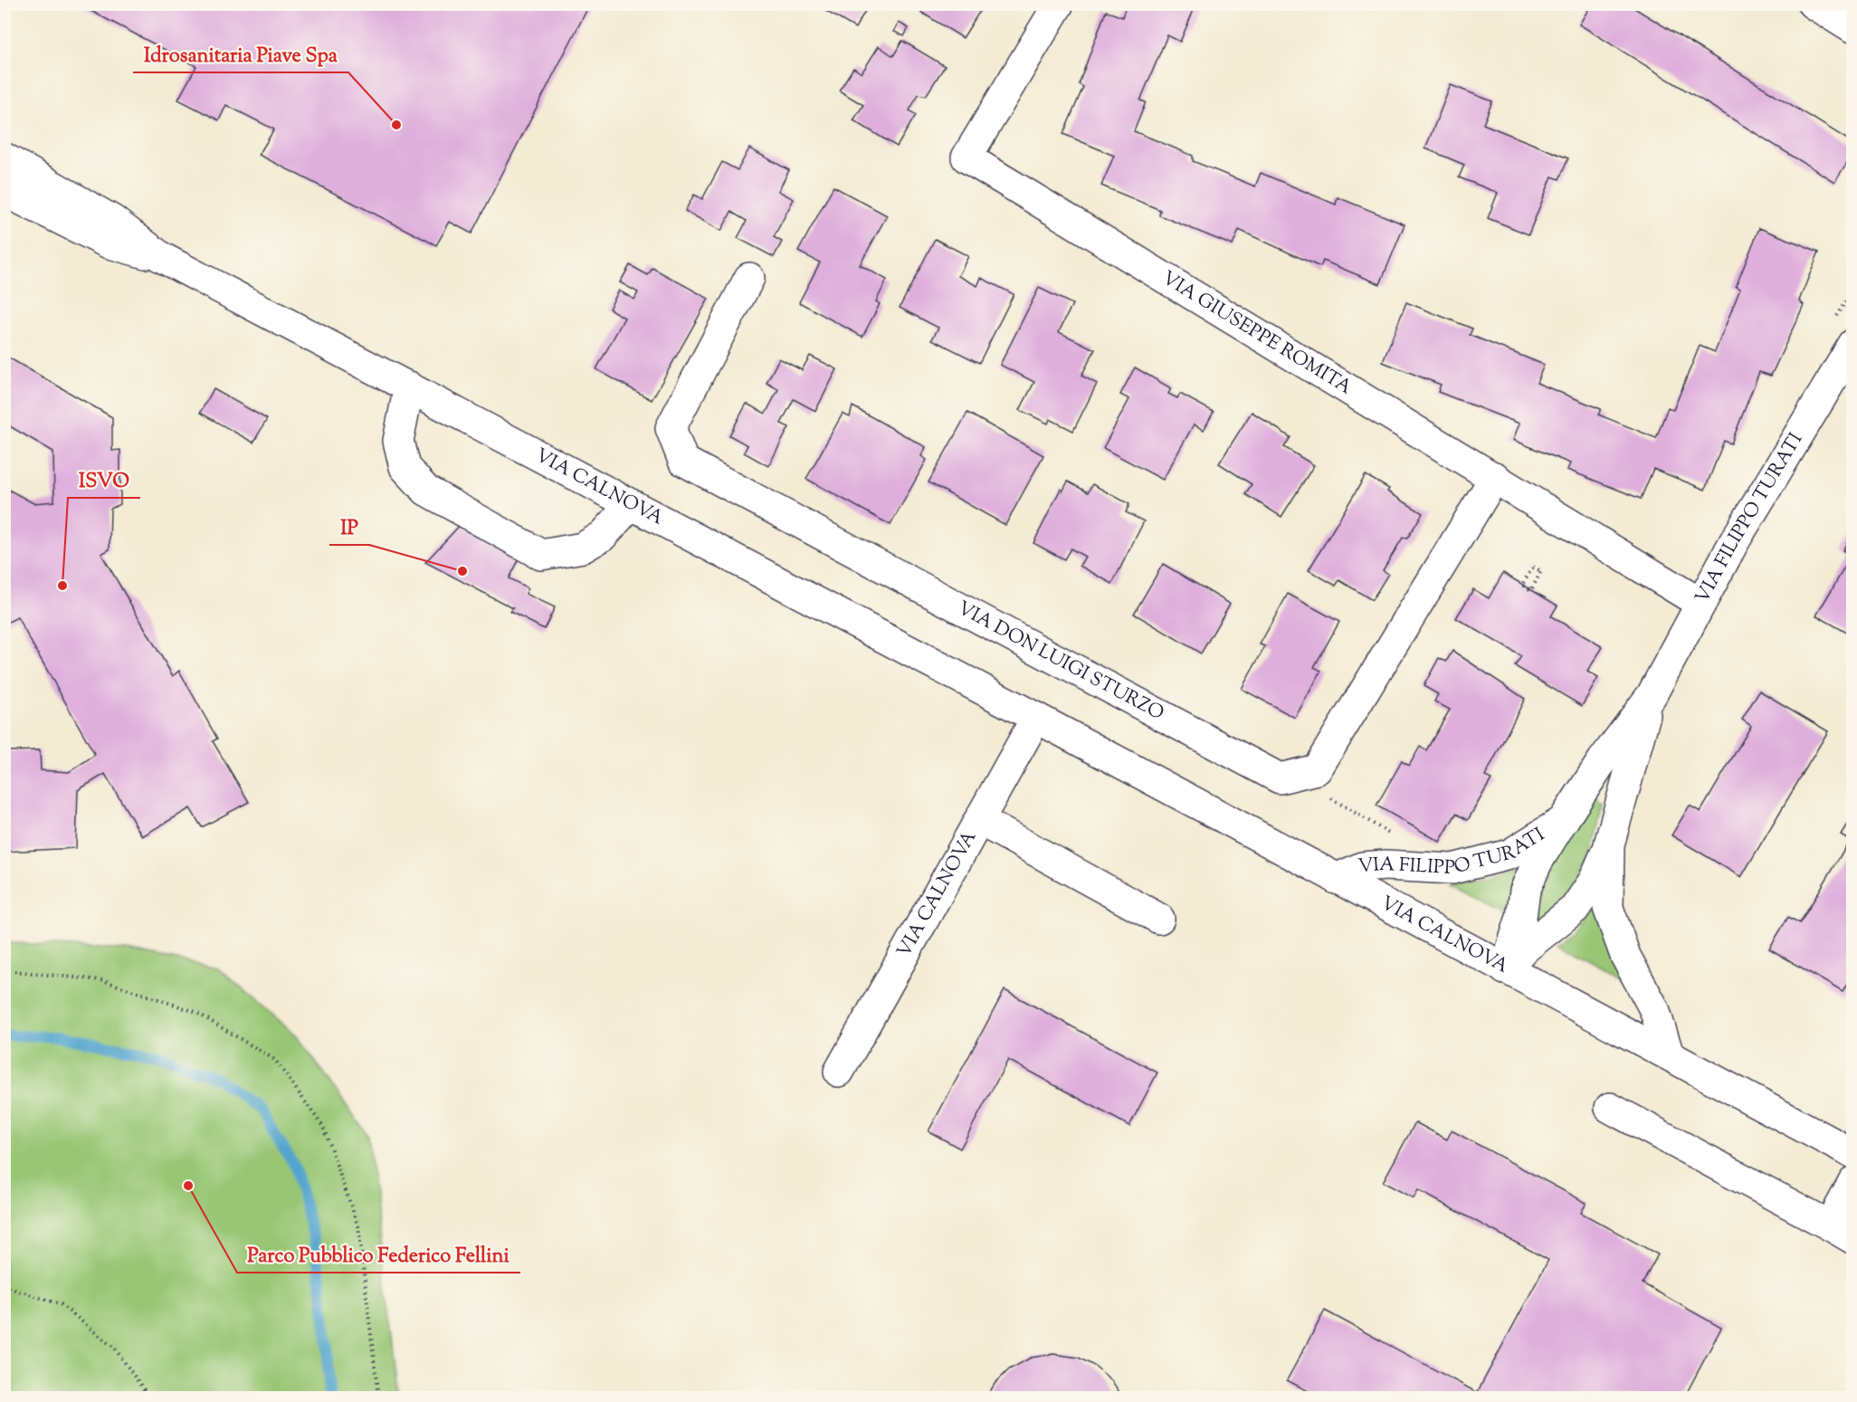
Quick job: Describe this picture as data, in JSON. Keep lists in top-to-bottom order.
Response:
{
  "streets": {
    "street": [
      "VIA GIUSEPPE ROMITA",
      "VIA CALNOVA",
      "VIA FILIPPO TURATI",
      "VIA DON LUIGI STURZO"
    ]
  },
  "crossings": [
    ["VIA GIUSEPPE ROMITA", "VIA FILIPPO TURATI"],
    ["VIA GIUSEPPE ROMITA", "VIA DON LUIGI STURZO"],
    ["VIA CALNOVA", "VIA FILIPPO TURATI"]
  ],
  "places": [
    "Idrosanitaria Piave Spa",
    "IP",
    "ISVO",
    "Parco Pubblico Federico Fellini"
  ]
}
